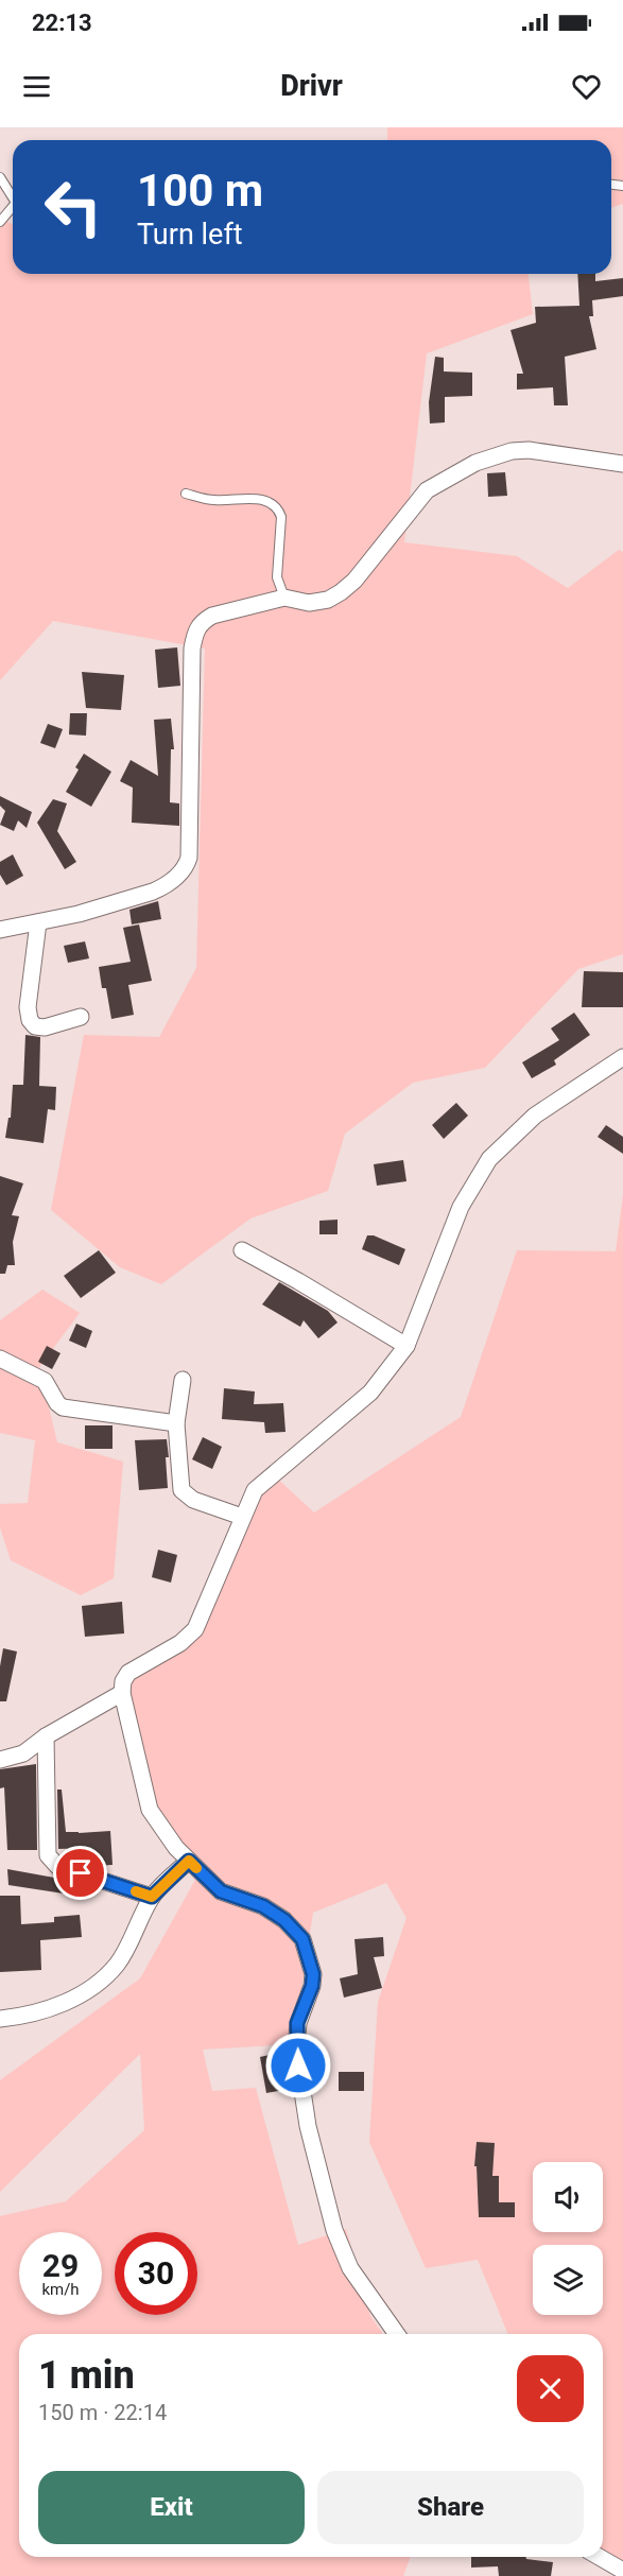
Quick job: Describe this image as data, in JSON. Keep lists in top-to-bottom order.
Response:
{
  "page": {
    "status": "22:13",
    "header": "Drivr",
    "turn": ["100 m", "Turn left"],
    "speed": "29 km/h",
    "limit": "30",
    "heading": ["1 min", "150 m · 22:14"],
    "buttons": ["Exit", "Share"]
  }
}
